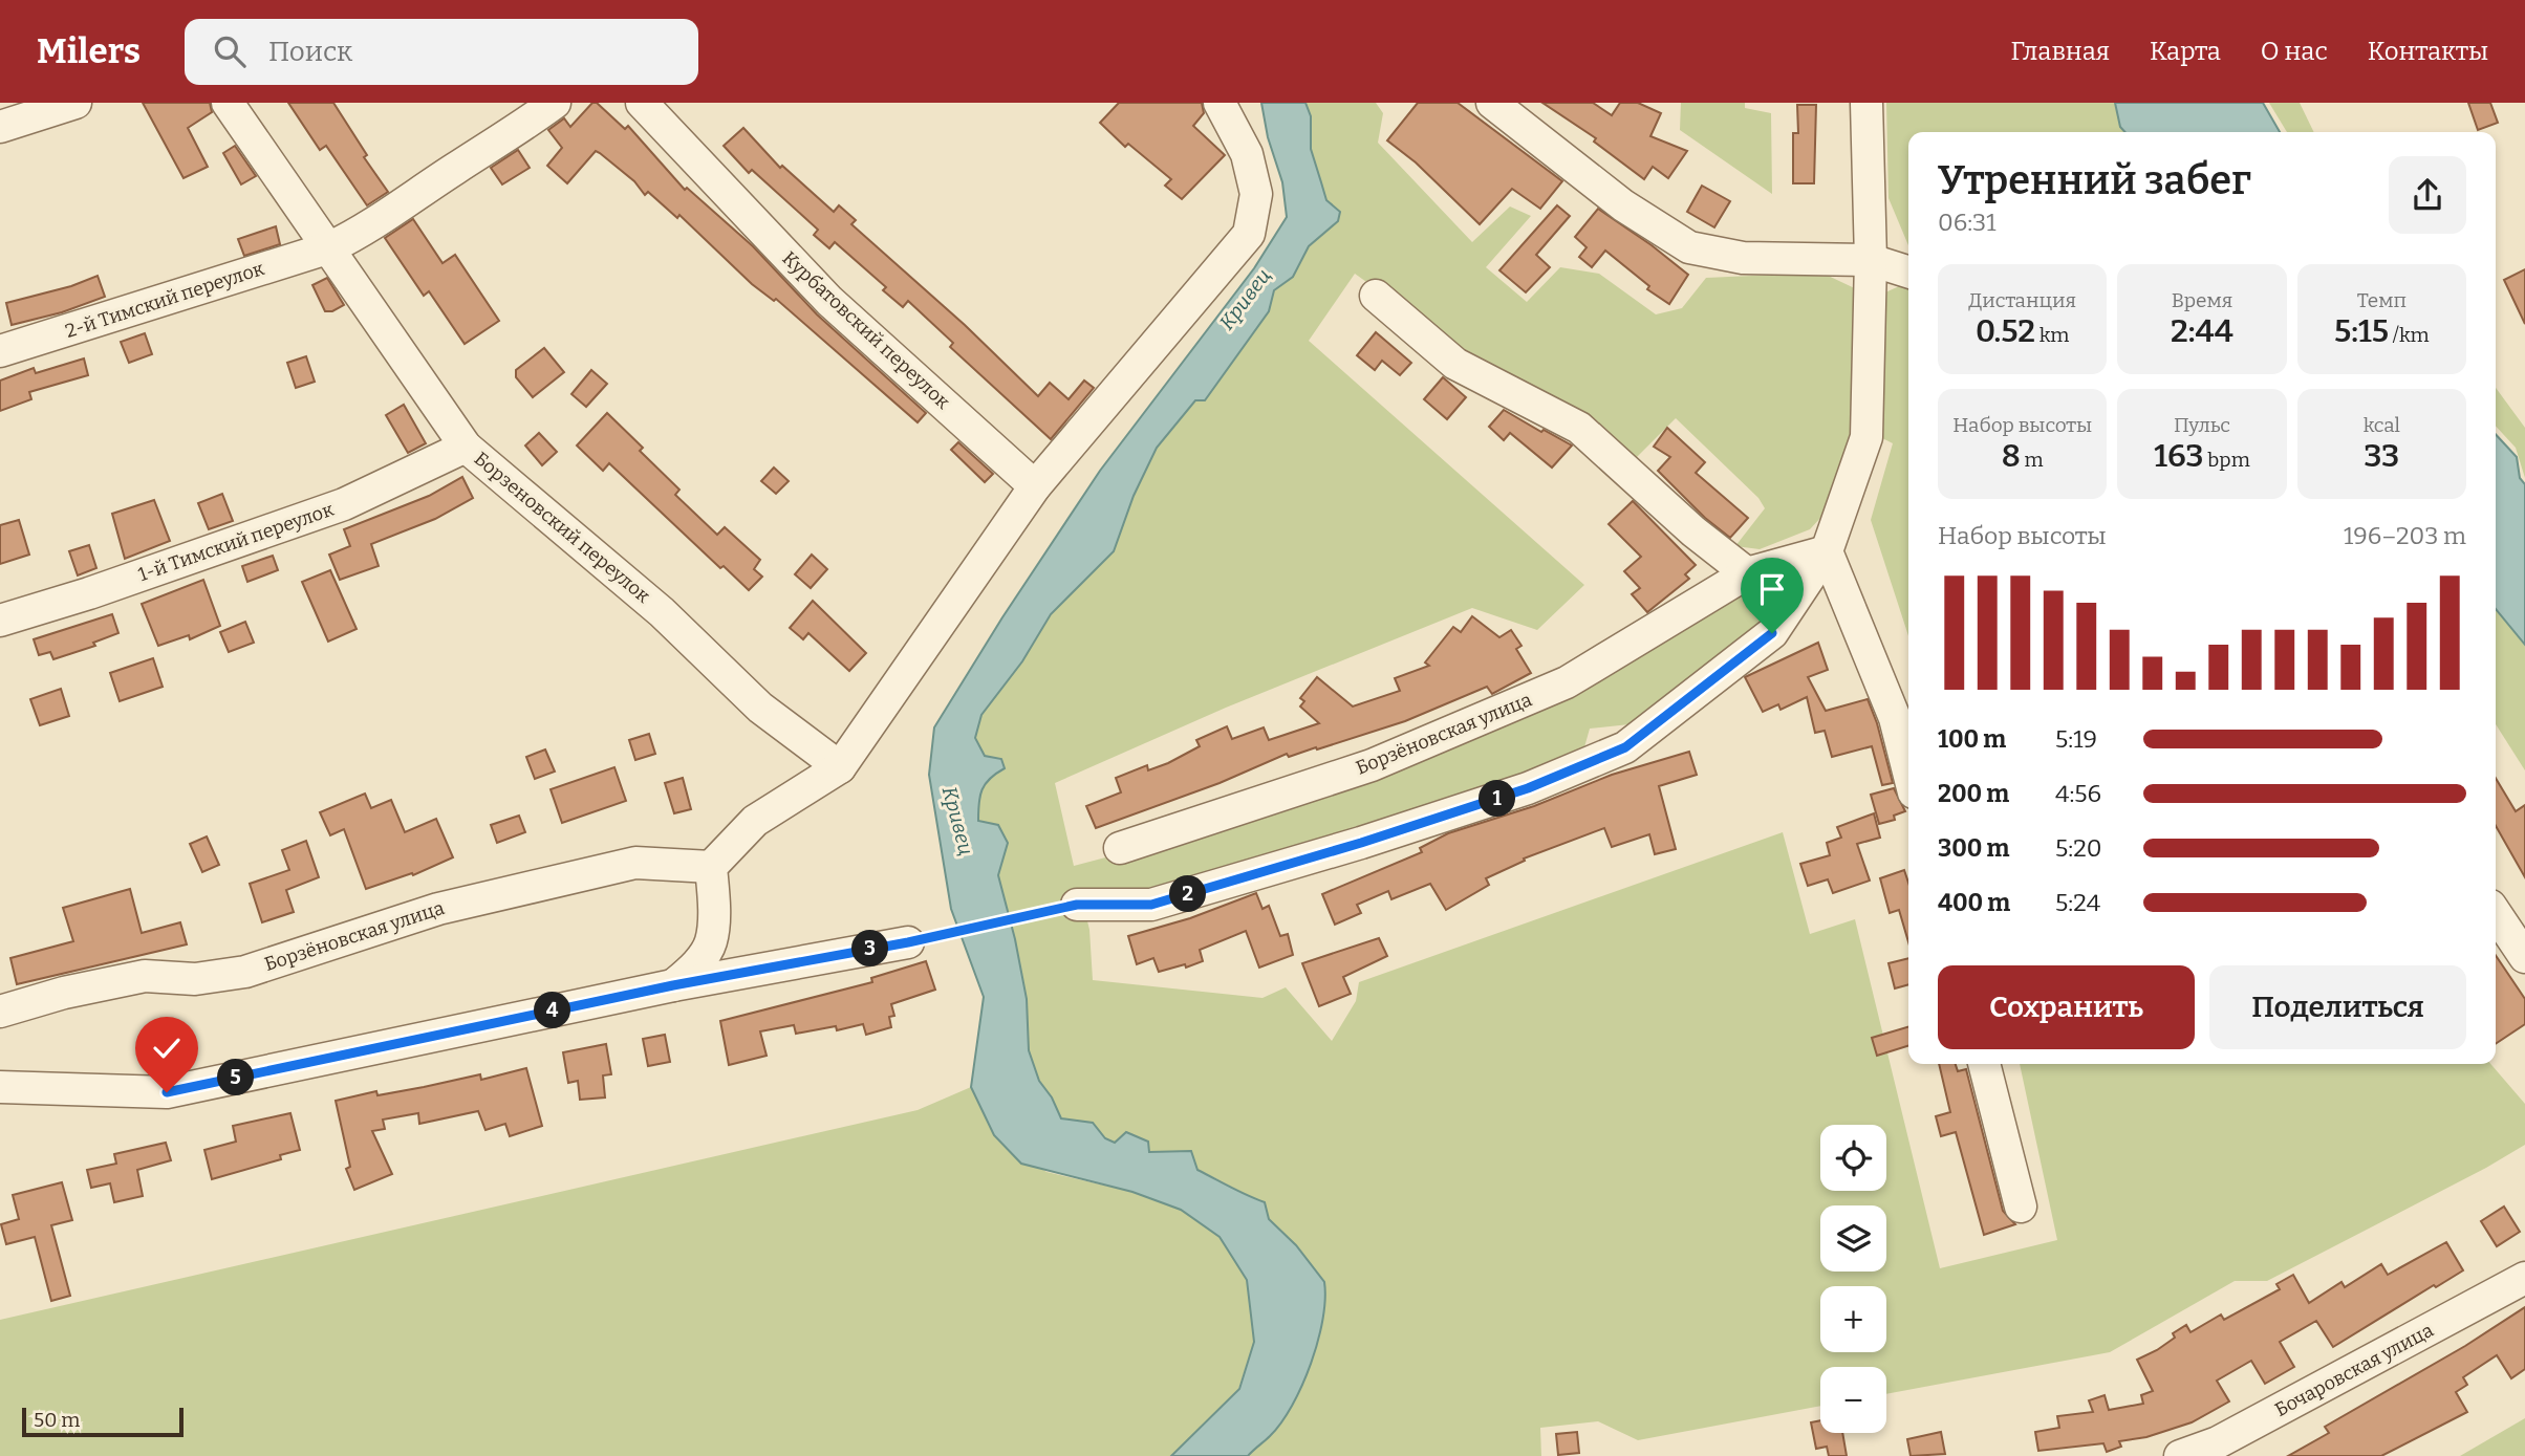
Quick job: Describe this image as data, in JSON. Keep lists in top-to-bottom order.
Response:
{
  "streets": {
    "street": [
      "2-й Тимский переулок",
      "Курбатовский переулок",
      "Борзеновский переулок",
      "1-й Тимский переулок",
      "Борзёновская улица",
      "Бочаровская улица"
    ]
  },
  "crossings": [
    ["2-й Тимский переулок", "Борзеновский переулок"],
    ["Борзеновский переулок", "1-й Тимский переулок"]
  ],
  "water": ["Кривец"],
  "scale_bar": "50 m",
  "page": {
    "header": "Milers",
    "search": "Поиск",
    "nav": [
      "Главная",
      "Карта",
      "О нас",
      "Контакты"
    ],
    "heading": ["Утренний забег", "06:31"],
    "stats": [
      ["Дистанция", "0.52 km"],
      ["Время", "2:44"],
      ["Темп", "5:15 /km"],
      ["Набор высоты", "8 m"],
      ["Пульс", "163 bpm"],
      ["kcal", "33"]
    ],
    "chart": ["Набор высоты", "196–203 m"],
    "list": [
      {
        "name": "100 m",
        "note": "5:19"
      },
      {
        "name": "200 m",
        "note": "4:56"
      },
      {
        "name": "300 m",
        "note": "5:20"
      },
      {
        "name": "400 m",
        "note": "5:24"
      }
    ],
    "pins": [
      "1",
      "2",
      "3",
      "4",
      "5"
    ],
    "buttons": ["Сохранить", "Поделиться"],
    "map_buttons": ["+", "−"],
    "scale": "50 m"
  }
}
